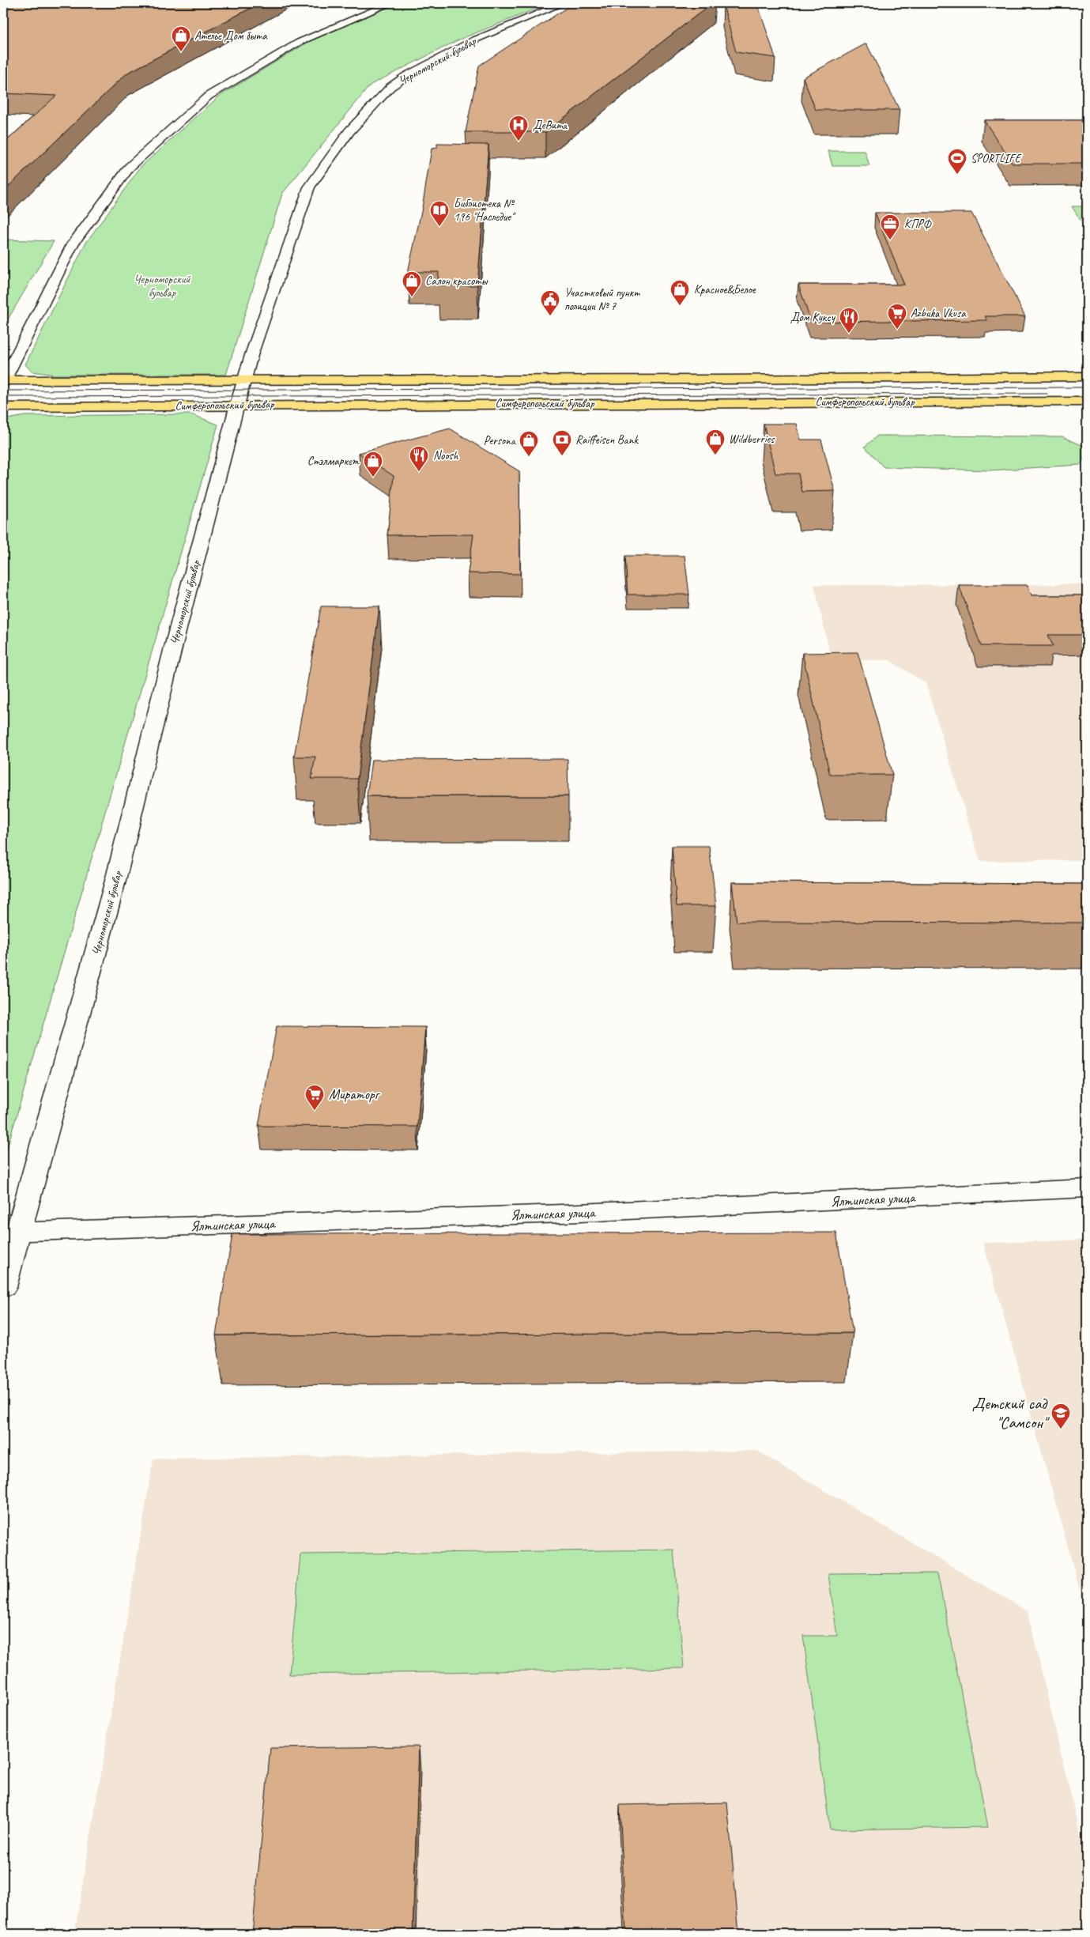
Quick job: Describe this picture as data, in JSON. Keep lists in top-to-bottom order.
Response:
{
  "streets": {
    "main road": ["Симферопольский бульвар"],
    "street": ["Черноморский бульвар", "Ялтинская улица"]
  },
  "crossings": [
    ["Черноморский бульвар", "Симферопольский бульвар"],
    ["Черноморский бульвар", "Ялтинская улица"]
  ],
  "parks": ["Черноморский бульвар"],
  "places": {
    "shop": [
      "Ателье Дом быта",
      "Салон красоты",
      "Красное&Белое",
      "Wildberries",
      "Persona",
      "Стэлмаркет"
    ],
    "hospital": ["ДеВита"],
    "sports": ["SPORTLIFE"],
    "library": ["Библиотека № 196 \"Наследие\""],
    "office": ["КПРФ"],
    "public building": ["Участковый пункт полиции № 7"],
    "supermarket": ["Azbuka Vkusa", "Мираторг"],
    "restaurant": ["Дом Куксу", "Noosh"],
    "bank": ["Raiffeisen Bank"],
    "school or university": ["Детский сад \"Самсон\""]
  }
}
